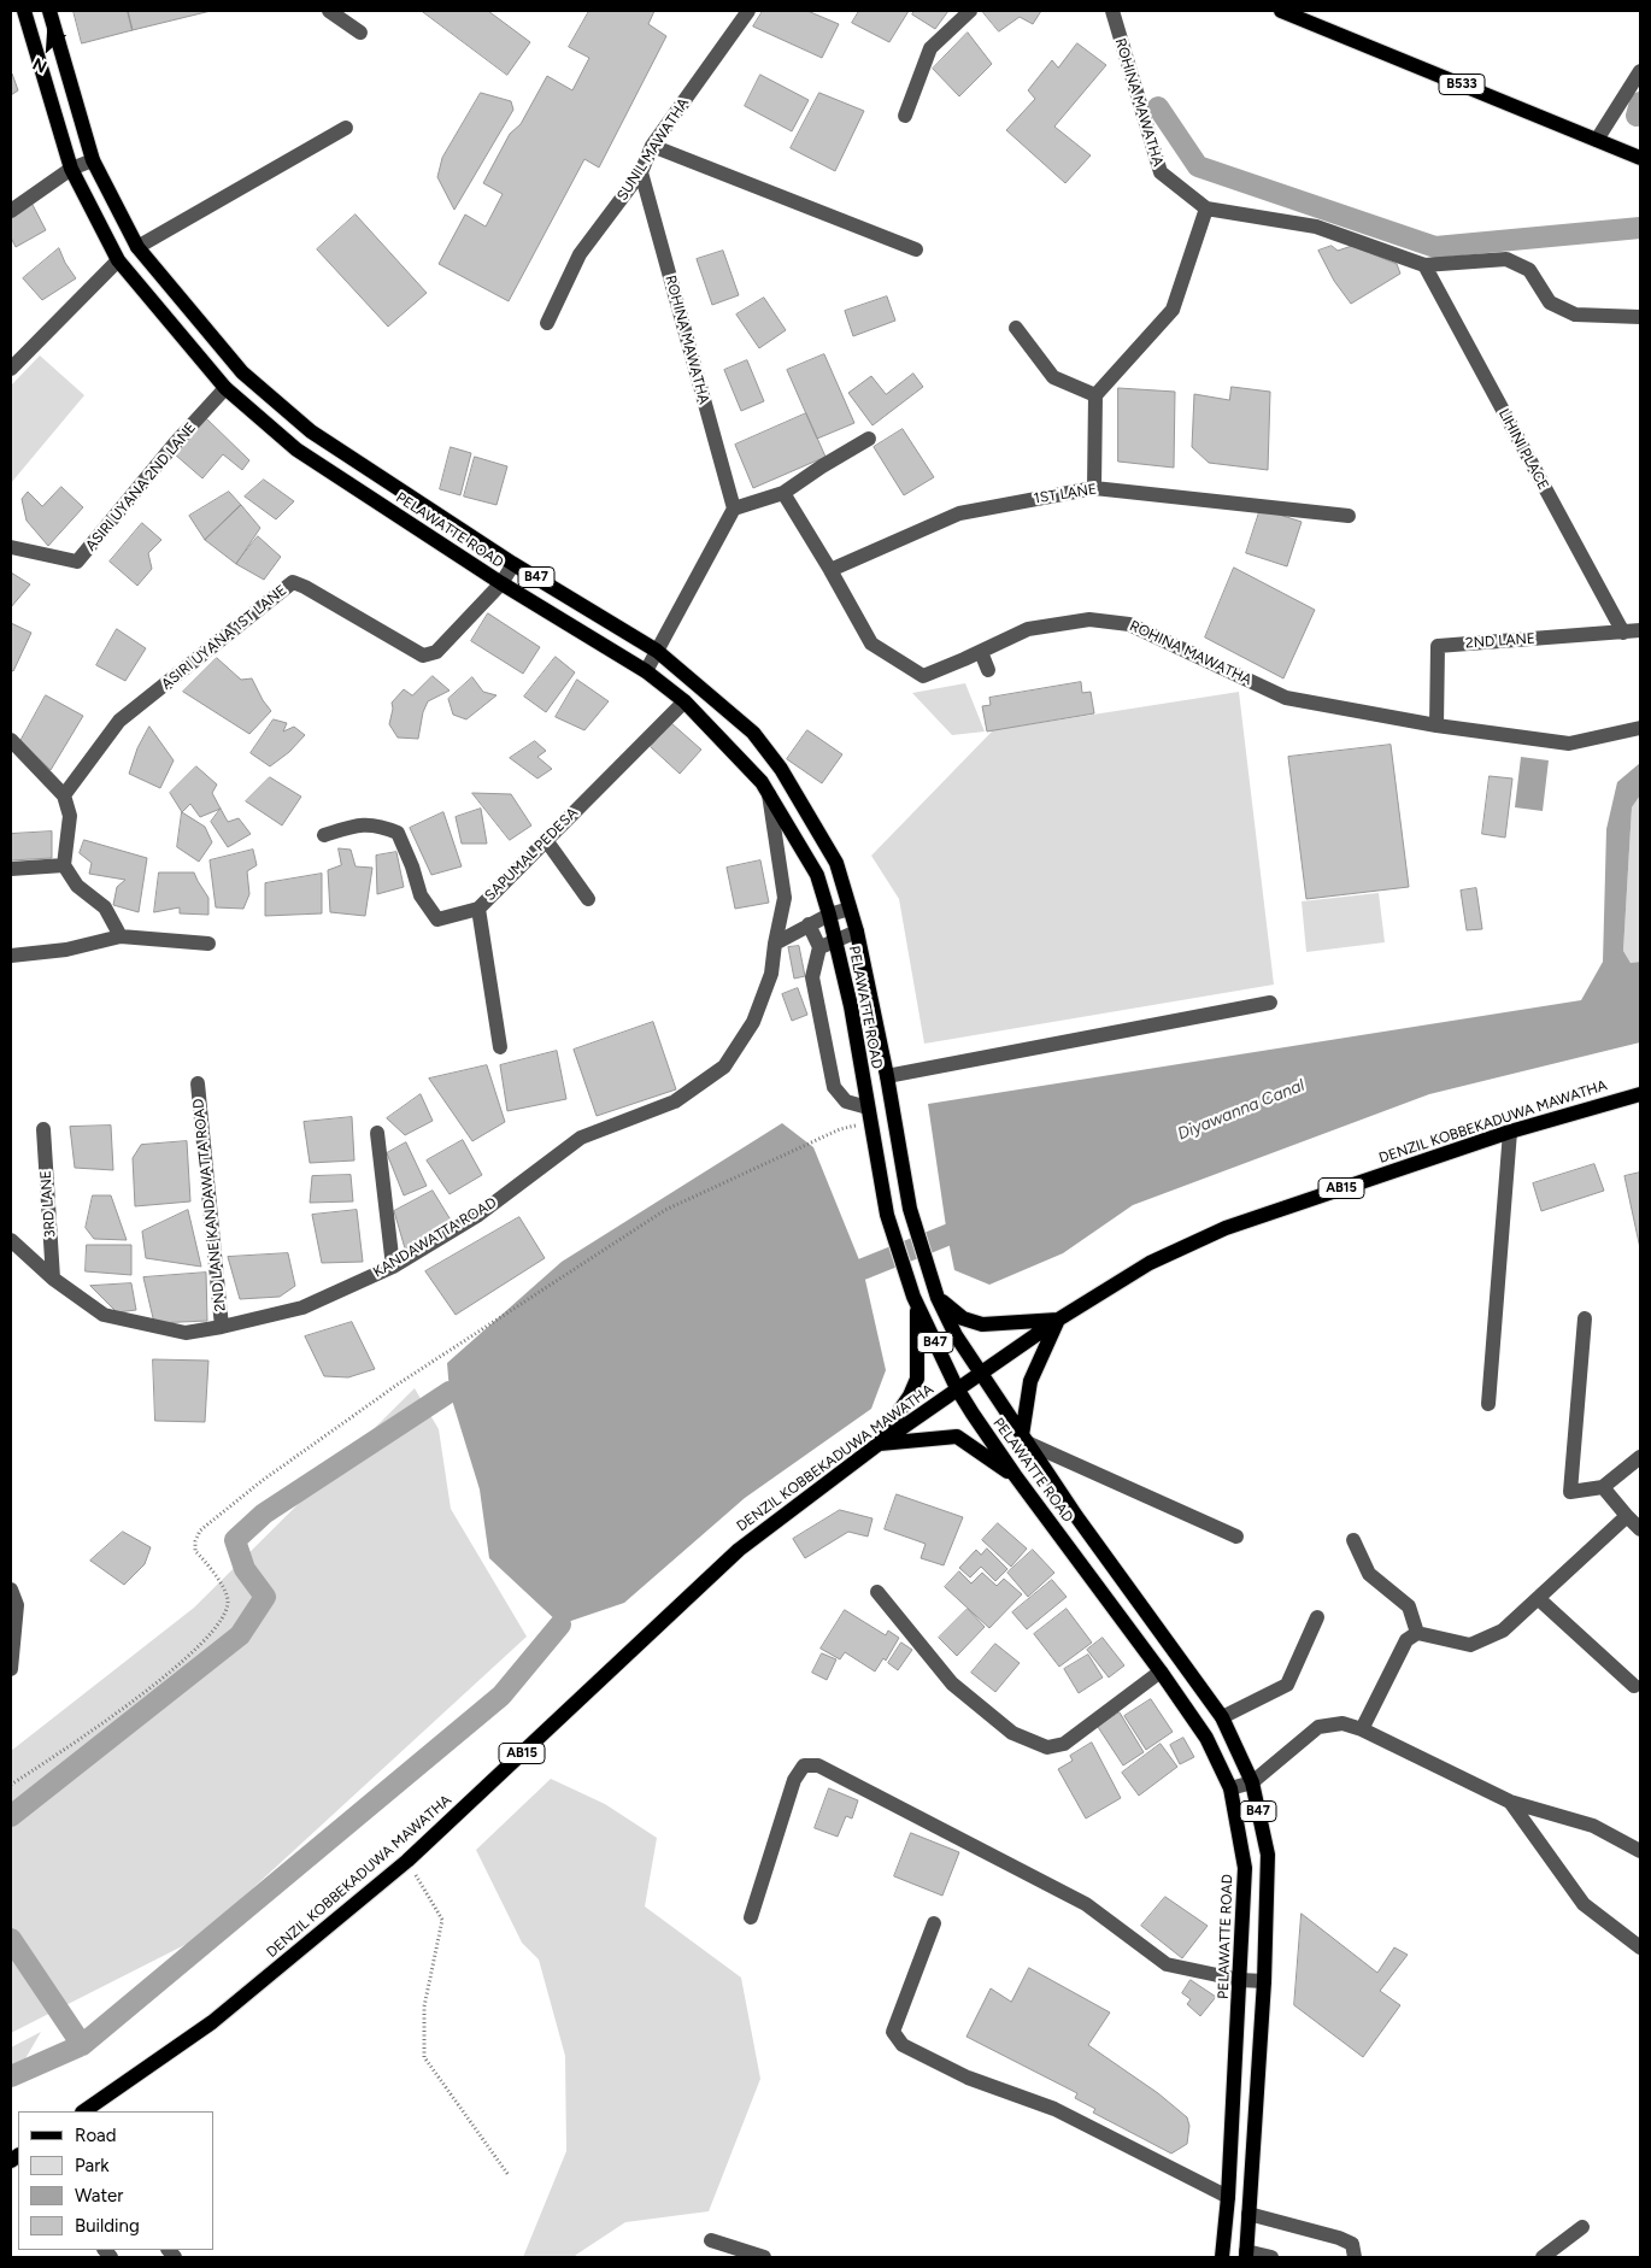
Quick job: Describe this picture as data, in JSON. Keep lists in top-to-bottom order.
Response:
{
  "streets": {
    "main road": [
      "B533",
      "PELAWATTE ROAD",
      "B47",
      "DENZIL KOBBEKADUWA MAWATHA",
      "AB15"
    ],
    "street": [
      "ROHINA MAWATHA",
      "SUNIL MAWATHA",
      "LIHINI PLACE",
      "ASIRI UYANA 2ND LANE",
      "1ST LANE",
      "ASIRI UYANA 1ST LANE",
      "2ND LANE",
      "SAPUMAL PEDESA",
      "3RD LANE",
      "2ND LANE KANDAWATTA ROAD",
      "KANDAWATTA ROAD"
    ]
  },
  "crossings": [
    ["ROHINA MAWATHA", "SUNIL MAWATHA"],
    ["ROHINA MAWATHA", "LIHINI PLACE"],
    ["ROHINA MAWATHA", "1ST LANE"],
    ["ROHINA MAWATHA", "2ND LANE"],
    ["LIHINI PLACE", "2ND LANE"],
    ["ASIRI UYANA 2ND LANE", "PELAWATTE ROAD"],
    ["PELAWATTE ROAD", "ASIRI UYANA 1ST LANE"],
    ["PELAWATTE ROAD", "SAPUMAL PEDESA"],
    ["PELAWATTE ROAD", "DENZIL KOBBEKADUWA MAWATHA"],
    ["PELAWATTE ROAD", "KANDAWATTA ROAD"],
    ["3RD LANE", "KANDAWATTA ROAD"],
    ["2ND LANE KANDAWATTA ROAD", "KANDAWATTA ROAD"]
  ],
  "water": ["Diyawanna Canal"],
  "legend": [
    "Road",
    "Park",
    "Water",
    "Building"
  ],
  "north": "bottom left"
}
